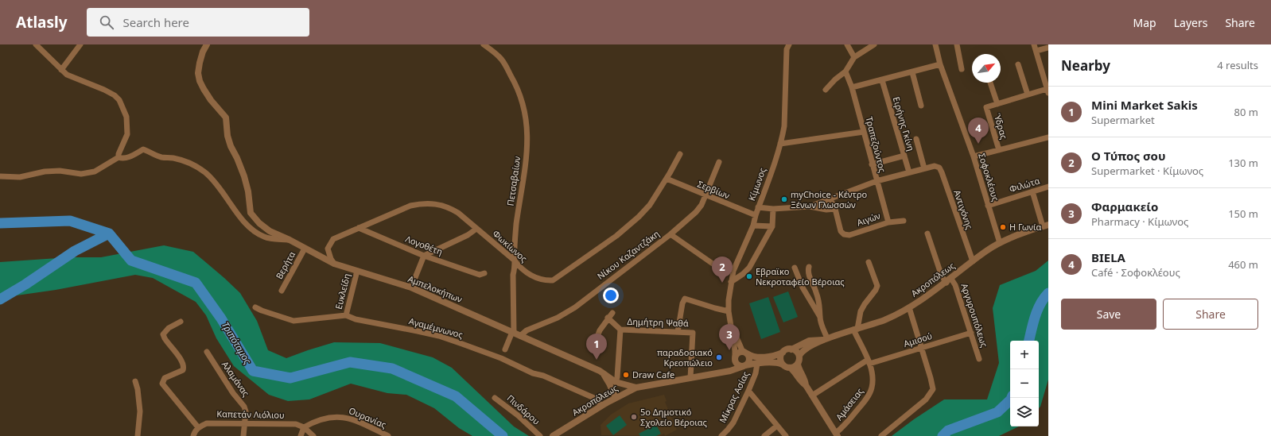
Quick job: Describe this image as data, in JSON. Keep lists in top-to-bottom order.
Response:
{
  "streets": {
    "street": [
      "Ειρήνης Γκίνη",
      "Ύδρας",
      "Τραπεζούντος",
      "Σοφοκλέους",
      "Πετσαβαίων",
      "Κίμωνος",
      "Φιλώτα",
      "Σερβίων",
      "Αντιγόνης",
      "Αιγών",
      "Λογοθέτη",
      "Φωκίωνος",
      "Νίκου Καζαντζάκη",
      "Βερήτα",
      "Ακροπόλεως",
      "Αμπελοκήπων",
      "Ευκλείδη",
      "Αργυρουπόλεως",
      "Δημήτρη Ψαθά",
      "Αγαμέμνωνος",
      "Αμισού",
      "Αλαμάνας",
      "Μίκρας Ασίας",
      "Αμάσειας",
      "Πινδάρου",
      "Καπετάν Λιόλιου",
      "Ουρανίας"
    ]
  },
  "crossings": [
    ["Τραπεζούντος", "Αιγών"],
    ["Σοφοκλέους", "Φιλώτα"],
    ["Σοφοκλέους", "Ακροπόλεως"],
    ["Πετσαβαίων", "Φωκίωνος"],
    ["Πετσαβαίων", "Αμπελοκήπων"],
    ["Κίμωνος", "Σερβίων"],
    ["Κίμωνος", "Ακροπόλεως"],
    ["Σερβίων", "Φωκίωνος"],
    ["Σερβίων", "Νίκου Καζαντζάκη"],
    ["Αντιγόνης", "Ακροπόλεως"],
    ["Λογοθέτη", "Φωκίωνος"],
    ["Φωκίωνος", "Αμπελοκήπων"],
    ["Νίκου Καζαντζάκη", "Αμπελοκήπων"],
    ["Βερήτα", "Αμπελοκήπων"],
    ["Ακροπόλεως", "Αργυρουπόλεως"],
    ["Ακροπόλεως", "Δημήτρη Ψαθά"],
    ["Ακροπόλεως", "Αγαμέμνωνος"],
    ["Ακροπόλεως", "Μίκρας Ασίας"],
    ["Ακροπόλεως", "Αμάσειας"],
    ["Αμπελοκήπων", "Ευκλείδη"],
    ["Ευκλείδη", "Αγαμέμνωνος"],
    ["Αργυρουπόλεως", "Αμισού"],
    ["Αμισού", "Αμάσειας"],
    ["Αλαμάνας", "Καπετάν Λιόλιου"],
    ["Καπετάν Λιόλιου", "Ουρανίας"]
  ],
  "water": ["Τριπόταμος"],
  "places": [
    "myChoice - Κέντρο Ξένων Γλωσσών",
    "Η Γωνία",
    "Εβραϊκο Νεκροταφείο Βέροιας",
    "παραδοσιακό Κρεοπώλειο",
    "Draw Cafe",
    "5ο Δημοτικό Σχολείο Βέροιας"
  ],
  "north": "top right",
  "page": {
    "header": "Atlasly",
    "search": "Search here",
    "nav": ["Map", "Layers", "Share"],
    "heading": ["Nearby", "4 results"],
    "list": [
      {
        "mark": "1",
        "name": "Mini Market Sakis",
        "note": "Supermarket",
        "value": "80 m"
      },
      {
        "mark": "2",
        "name": "Ο Τύπος σου",
        "note": "Supermarket · Κίμωνος",
        "value": "130 m"
      },
      {
        "mark": "3",
        "name": "Φαρμακείο",
        "note": "Pharmacy · Κίμωνος",
        "value": "150 m"
      },
      {
        "mark": "4",
        "name": "BIELA",
        "note": "Café · Σοφοκλέους",
        "value": "460 m"
      }
    ],
    "pins": [
      "4",
      "2",
      "3",
      "1"
    ],
    "buttons": ["Save", "Share"],
    "map_buttons": ["+", "−"]
  }
}
